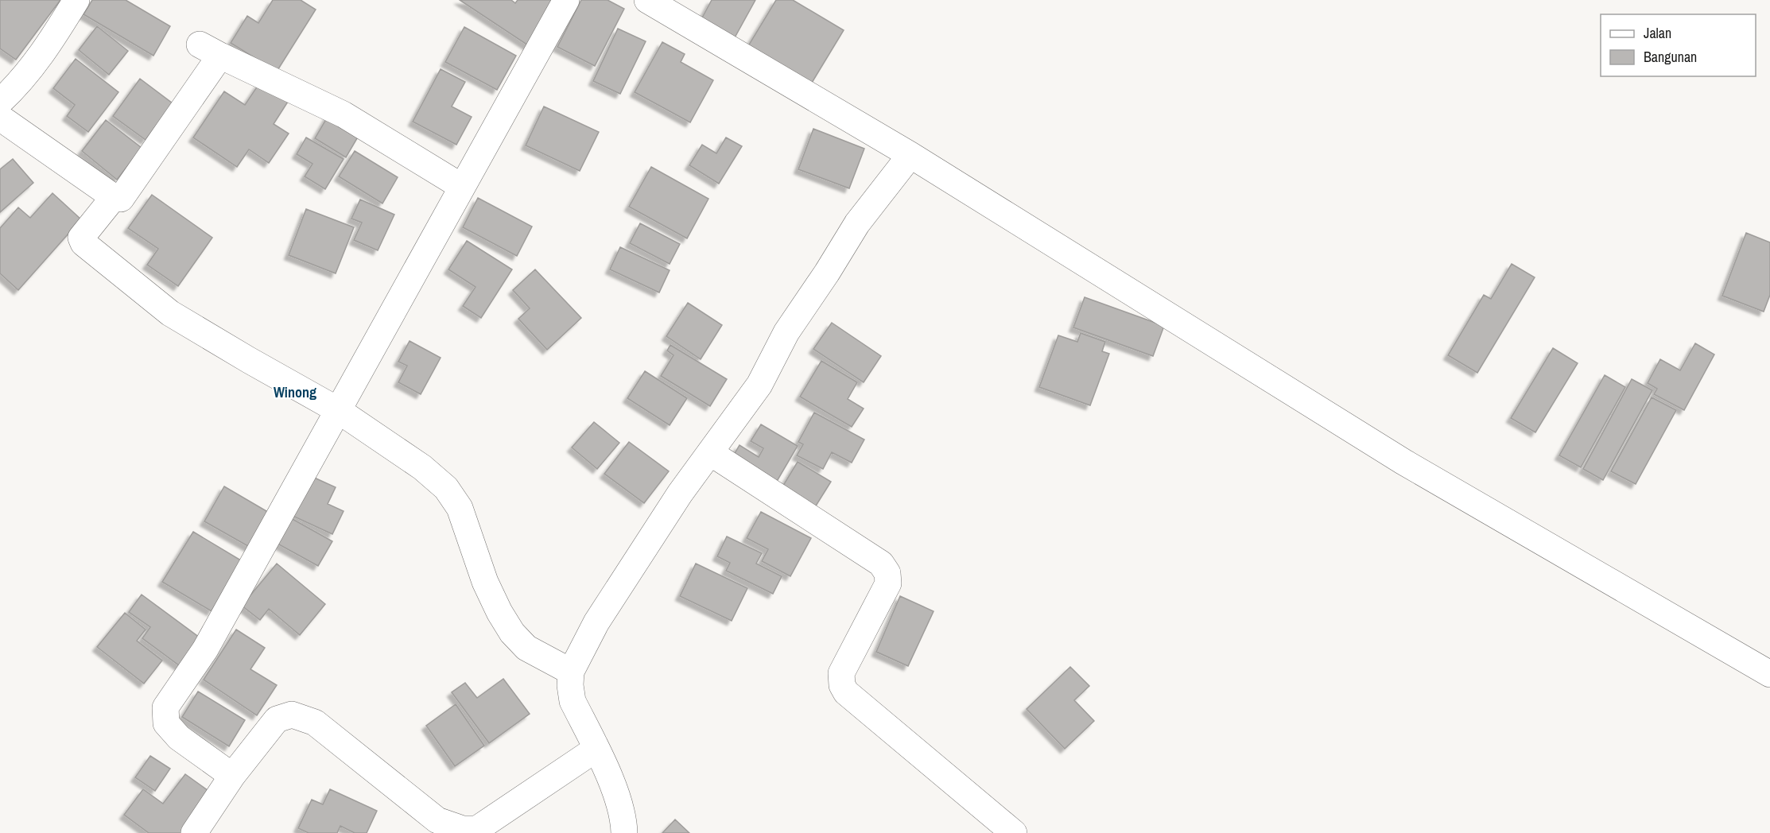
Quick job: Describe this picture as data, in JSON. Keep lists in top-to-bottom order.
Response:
{
  "districts": ["Winong"],
  "legend": ["Jalan", "Bangunan"]
}
